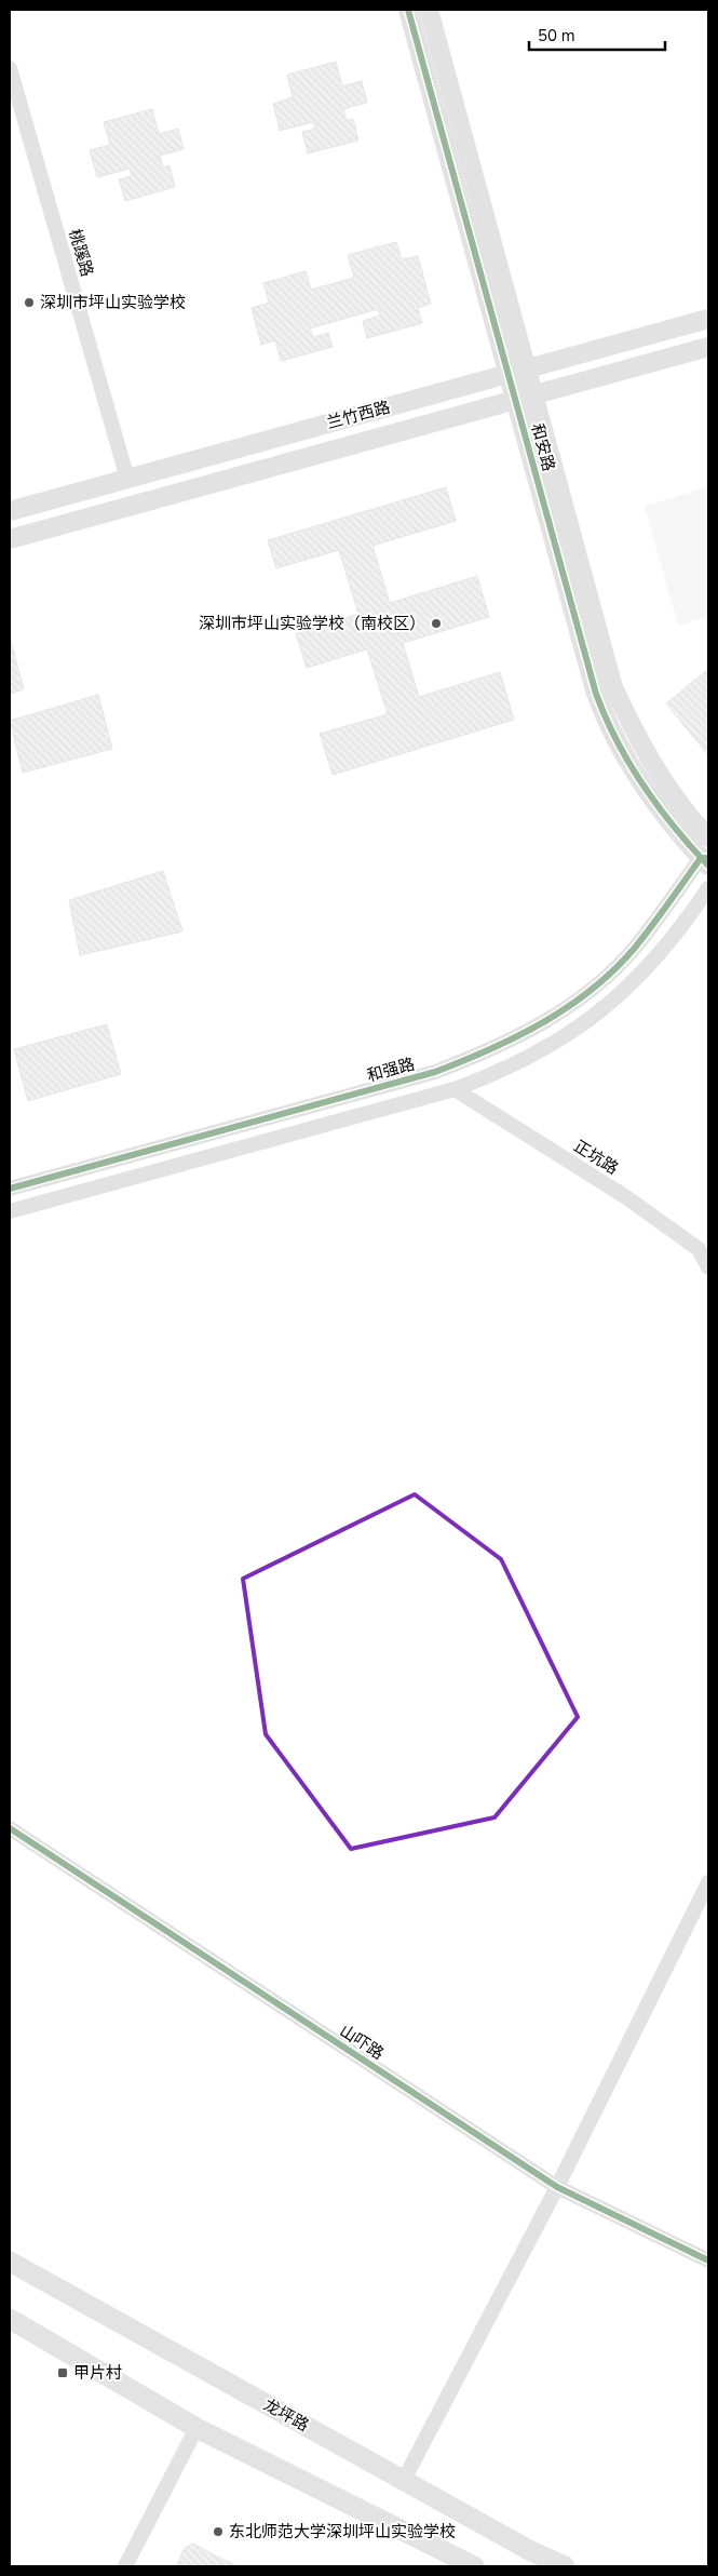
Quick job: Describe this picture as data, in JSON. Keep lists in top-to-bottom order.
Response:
{
  "streets": {
    "main road": ["龙坪路"],
    "street": [
      "桃蹊路",
      "兰竹西路",
      "和安路",
      "和强路",
      "正坑路",
      "山吓路"
    ]
  },
  "crossings": [
    ["桃蹊路", "兰竹西路"],
    ["兰竹西路", "和安路"],
    ["和安路", "和强路"]
  ],
  "places": {
    "other": ["深圳市坪山实验学校", "深圳市坪山实验学校（南校区）", "东北师范大学深圳坪山实验学校"],
    "transit": ["甲片村"]
  },
  "scale_bar": "50 m"
}
